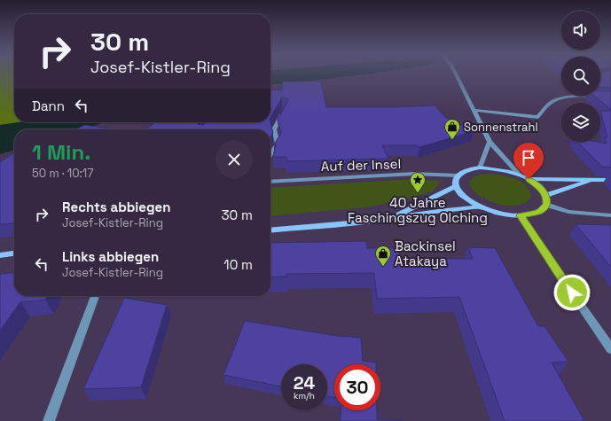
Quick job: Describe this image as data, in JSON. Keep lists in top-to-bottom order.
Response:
{
  "streets": {
    "street": ["Auf der Insel"]
  },
  "places": {
    "shop": ["Sonnenstrahl", "Backinsel Atakaya"],
    "place": ["40 Jahre Faschingszug Olching"]
  },
  "page": {
    "turn": ["30 m", "Josef-Kistler-Ring"],
    "then": "Dann",
    "heading": ["1 Min.", "50 m · 10:17"],
    "list": [
      {
        "name": "Rechts abbiegen",
        "note": "Josef-Kistler-Ring",
        "value": "30 m"
      },
      {
        "name": "Links abbiegen",
        "note": "Josef-Kistler-Ring",
        "value": "10 m"
      }
    ],
    "speed": "24 km/h",
    "limit": "30"
  }
}
